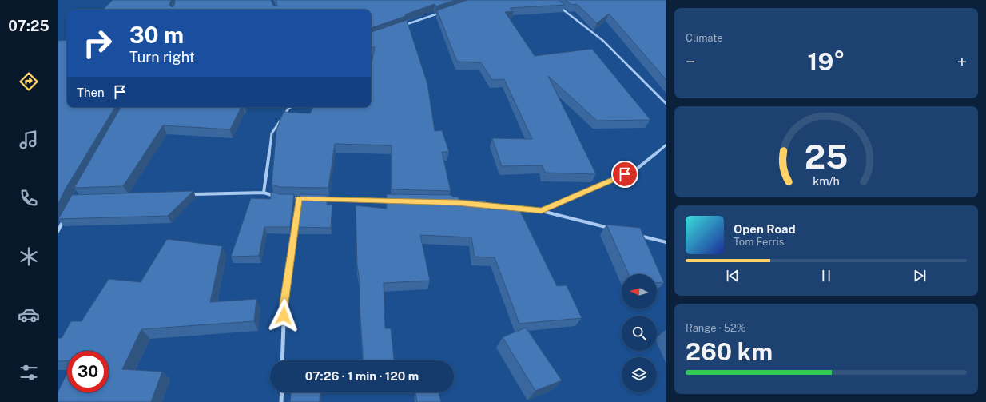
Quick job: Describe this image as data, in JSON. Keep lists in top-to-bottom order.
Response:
{
  "north": "left",
  "page": {
    "tabs": "07:25",
    "tile": [
      "Climate",
      ["Range · 52%", "260 km"]
    ],
    "turn": ["30 m", "Turn right"],
    "heat": ["−", "19°", "+"],
    "then": "Then",
    "song": ["Open Road", "Tom Ferris"],
    "limit": "30",
    "trip": "07:26 · 1 min · 120 m",
    "gauge": ["25", "km/h"]
  }
}
